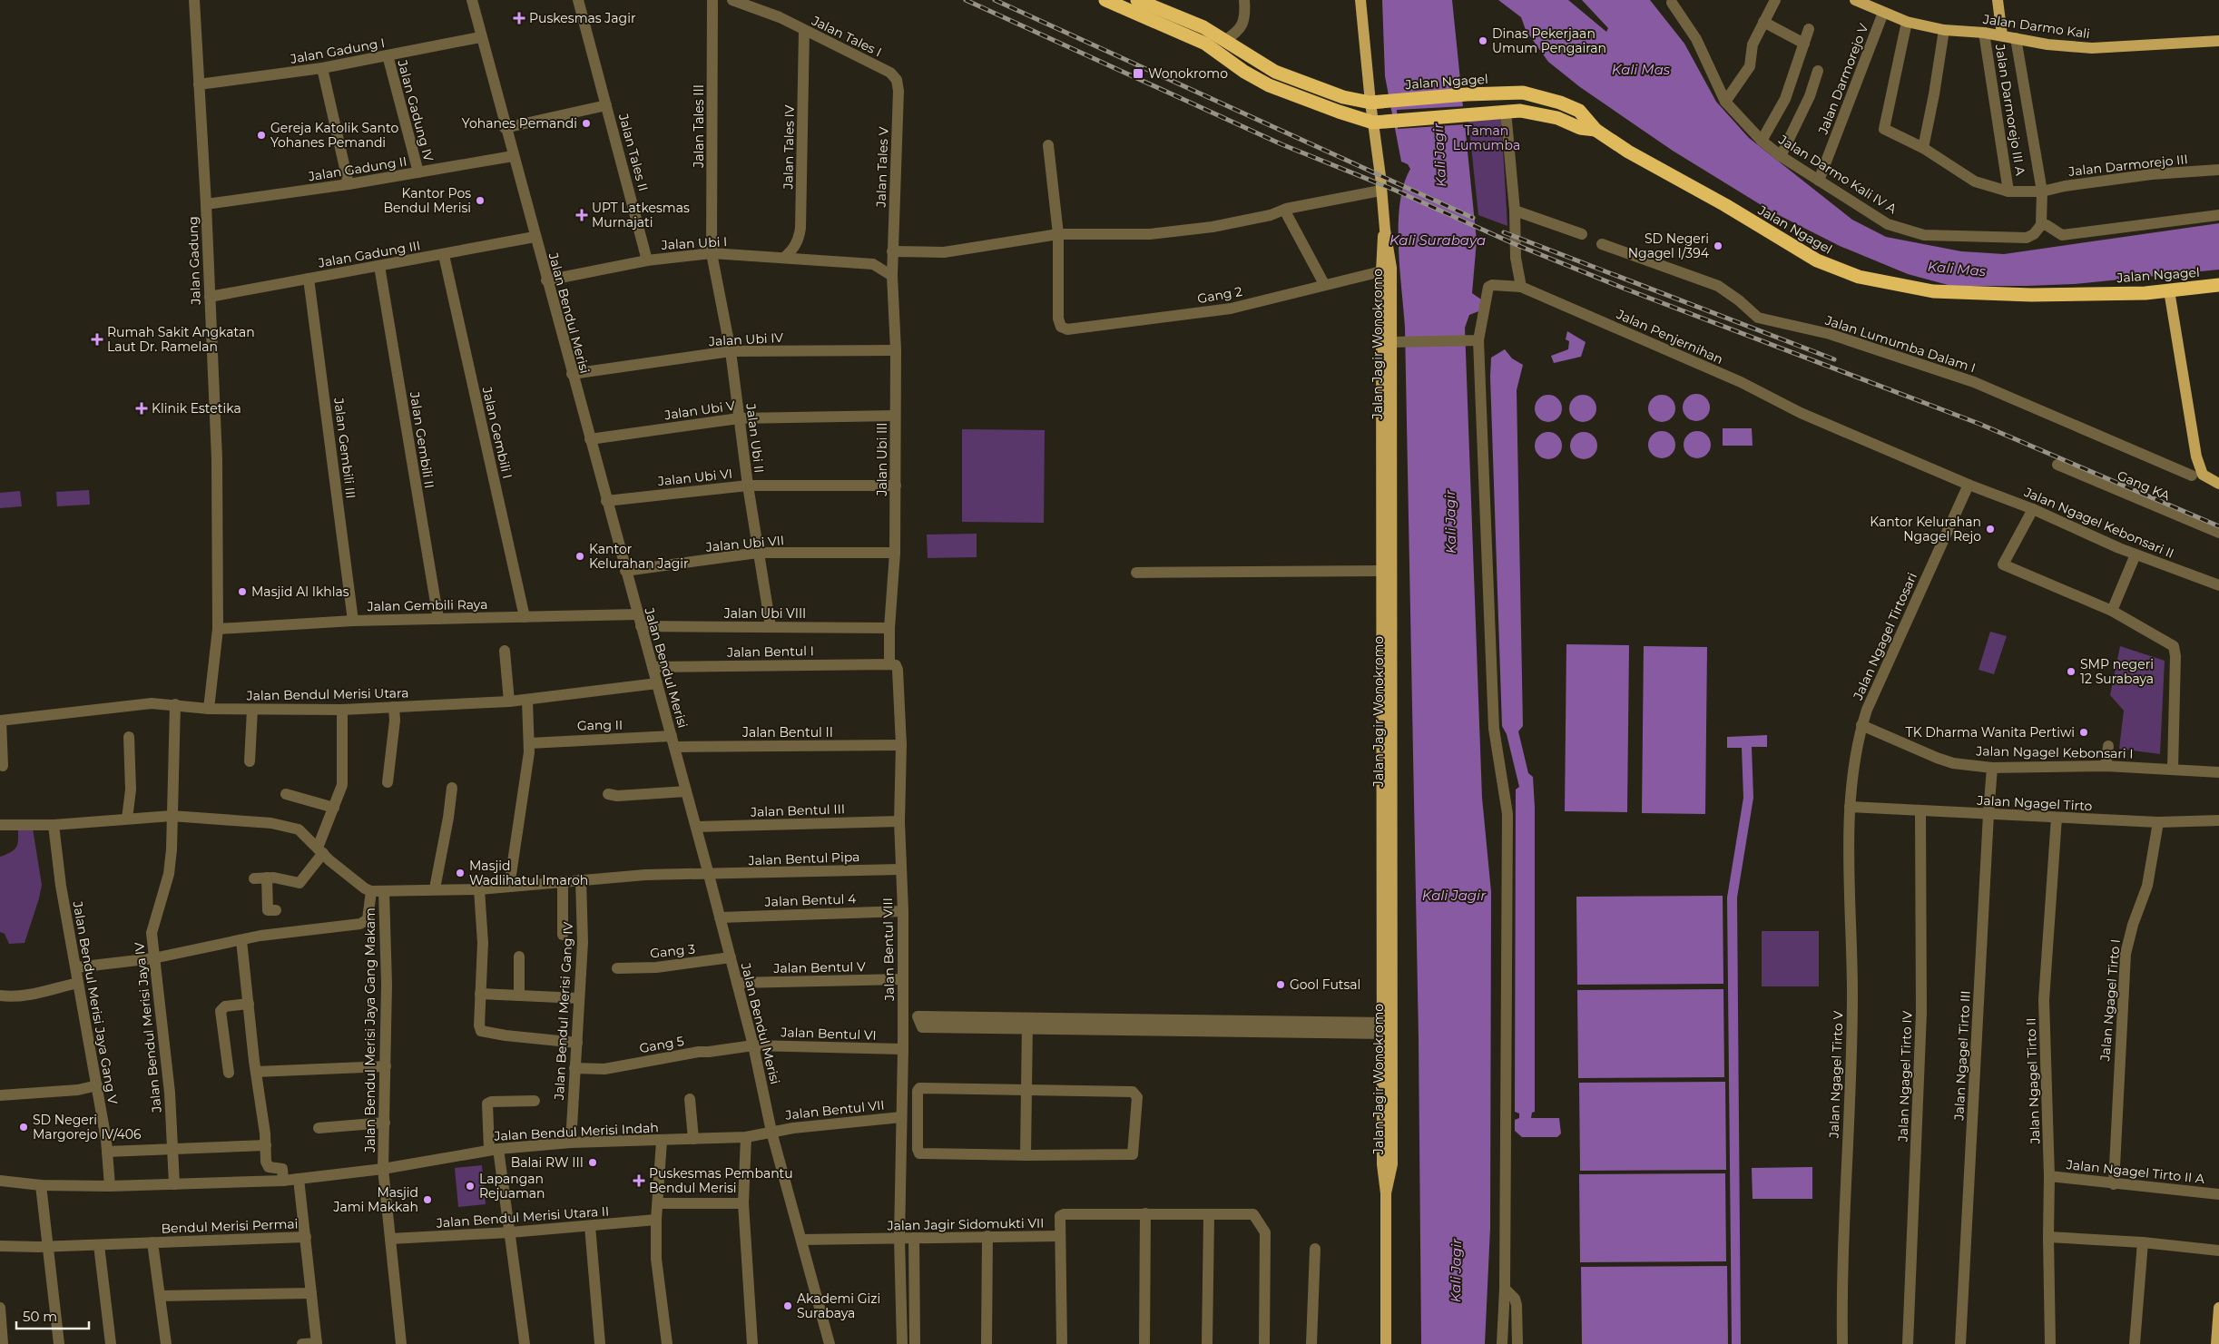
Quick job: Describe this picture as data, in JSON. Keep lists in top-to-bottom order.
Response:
{
  "streets": {
    "highway": ["Jalan Ngagel"],
    "main road": ["Jalan Darmo Kali", "Jalan Jagir Wonokromo"],
    "street": [
      "Jalan Tales I",
      "Jalan Gadung I",
      "Jalan Darmorejo V",
      "Jalan Darmorejo III A",
      "Jalan Gadung IV",
      "Jalan Tales III",
      "Jalan Tales IV",
      "Jalan Tales II",
      "Jalan Darmorejo III",
      "Jalan Tales V",
      "Jalan Gadung II",
      "Jalan Darmo Kali IV A",
      "Jalan Ubi I",
      "Jalan Gadung III",
      "Jalan Gadung",
      "Gang 2",
      "Jalan Bendul Merisi",
      "Jalan Penjernihan",
      "Jalan Ubi IV",
      "Jalan Lumumba Dalam I",
      "Jalan Ubi V",
      "Jalan Gembili I",
      "Jalan Ubi II",
      "Jalan Gembili II",
      "Jalan Gembili III",
      "Jalan Ubi III",
      "Jalan Ubi VI",
      "Gang KA",
      "Jalan Ngagel Kebonsari II",
      "Jalan Ubi VII",
      "Jalan Gembili Raya",
      "Jalan Ubi VIII",
      "Jalan Ngagel Tirtosari",
      "Jalan Bentul I",
      "Jalan Bendul Merisi Utara",
      "Gang II",
      "Jalan Bentul II",
      "Jalan Ngagel Kebonsari I",
      "Jalan Ngagel Tirto",
      "Jalan Bentul III",
      "Jalan Bentul Pipa",
      "Jalan Bentul 4",
      "Jalan Bentul VIII",
      "Gang 3",
      "Jalan Bentul V",
      "Jalan Ngagel Tirto I",
      "Jalan Bendul Merisi Jaya Gang V",
      "Jalan Bendul Merisi Gang IV",
      "Jalan Bendul Merisi Jaya IV",
      "Jalan Bendul Merisi Jaya Gang Makam",
      "Jalan Bentul VI",
      "Gang 5",
      "Jalan Ngagel Tirto III",
      "Jalan Ngagel Tirto V",
      "Jalan Ngagel Tirto IV",
      "Jalan Ngagel Tirto II",
      "Jalan Bentul VII",
      "Jalan Bendul Merisi Indah",
      "Jalan Ngagel Tirto II A",
      "Jalan Bendul Merisi Utara II",
      "Jalan Jagir Sidomukti VII",
      "Bendul Merisi Permai"
    ]
  },
  "crossings": [
    ["Jalan Darmo Kali", "Jalan Darmorejo V"],
    ["Jalan Darmo Kali", "Jalan Darmorejo III A"],
    ["Jalan Darmo Kali", "Jalan Darmorejo III"],
    ["Jalan Tales I", "Jalan Tales IV"],
    ["Jalan Tales I", "Jalan Tales V"],
    ["Jalan Gadung I", "Jalan Gadung IV"],
    ["Jalan Gadung I", "Jalan Gadung"],
    ["Jalan Gadung I", "Jalan Bendul Merisi"],
    ["Jalan Darmorejo V", "Jalan Darmo Kali IV A"],
    ["Jalan Ngagel", "Jalan Jagir Wonokromo"],
    ["Jalan Darmorejo III A", "Jalan Darmorejo III"],
    ["Jalan Gadung IV", "Jalan Gadung II"],
    ["Jalan Tales III", "Jalan Ubi I"],
    ["Jalan Tales III", "Jalan Ubi II"],
    ["Jalan Tales IV", "Jalan Ubi I"],
    ["Jalan Tales II", "Jalan Ubi I"],
    ["Jalan Tales II", "Jalan Bendul Merisi"],
    ["Jalan Tales V", "Jalan Ubi III"],
    ["Jalan Gadung II", "Jalan Gadung"],
    ["Jalan Gadung II", "Jalan Bendul Merisi"],
    ["Jalan Ubi I", "Jalan Bendul Merisi"],
    ["Jalan Ubi I", "Jalan Ubi II"],
    ["Jalan Ubi I", "Jalan Ubi III"],
    ["Jalan Gadung III", "Jalan Gadung"],
    ["Jalan Gadung III", "Jalan Bendul Merisi"],
    ["Jalan Gadung III", "Jalan Gembili I"],
    ["Jalan Gadung III", "Jalan Gembili II"],
    ["Jalan Gadung III", "Jalan Gembili III"],
    ["Jalan Gadung", "Jalan Gembili Raya"],
    ["Jalan Gadung", "Jalan Bendul Merisi Utara"],
    ["Gang 2", "Jalan Jagir Wonokromo"],
    ["Jalan Bendul Merisi", "Jalan Ubi IV"],
    ["Jalan Bendul Merisi", "Jalan Ubi V"],
    ["Jalan Bendul Merisi", "Jalan Ubi VI"],
    ["Jalan Bendul Merisi", "Jalan Ubi VII"],
    ["Jalan Bendul Merisi", "Jalan Gembili Raya"],
    ["Jalan Bendul Merisi", "Jalan Ubi VIII"],
    ["Jalan Bendul Merisi", "Jalan Bentul I"],
    ["Jalan Bendul Merisi", "Jalan Bendul Merisi Utara"],
    ["Jalan Bendul Merisi", "Gang II"],
    ["Jalan Bendul Merisi", "Jalan Bentul II"],
    ["Jalan Bendul Merisi", "Jalan Bentul III"],
    ["Jalan Bendul Merisi", "Jalan Bentul Pipa"],
    ["Jalan Bendul Merisi", "Jalan Bentul 4"],
    ["Jalan Bendul Merisi", "Gang 3"],
    ["Jalan Bendul Merisi", "Jalan Bentul V"],
    ["Jalan Bendul Merisi", "Jalan Bentul VI"],
    ["Jalan Bendul Merisi", "Gang 5"],
    ["Jalan Bendul Merisi", "Jalan Bentul VII"],
    ["Jalan Bendul Merisi", "Jalan Bendul Merisi Indah"],
    ["Jalan Bendul Merisi", "Jalan Jagir Sidomukti VII"],
    ["Jalan Penjernihan", "Jalan Ngagel Kebonsari II"],
    ["Jalan Penjernihan", "Jalan Ngagel Tirtosari"],
    ["Jalan Ubi IV", "Jalan Ubi II"],
    ["Jalan Ubi IV", "Jalan Ubi III"],
    ["Jalan Ubi V", "Jalan Ubi II"],
    ["Jalan Ubi V", "Jalan Ubi III"],
    ["Jalan Gembili I", "Jalan Gembili Raya"],
    ["Jalan Ubi II", "Jalan Ubi VI"],
    ["Jalan Ubi II", "Jalan Ubi VII"],
    ["Jalan Ubi II", "Jalan Ubi VIII"],
    ["Jalan Gembili II", "Jalan Gembili Raya"],
    ["Jalan Gembili III", "Jalan Gembili Raya"],
    ["Jalan Ubi III", "Jalan Ubi VI"],
    ["Jalan Ubi III", "Jalan Ubi VII"],
    ["Jalan Ubi III", "Jalan Ubi VIII"],
    ["Jalan Ubi III", "Jalan Bentul I"],
    ["Jalan Ubi III", "Jalan Bentul VIII"],
    ["Jalan Ngagel Kebonsari II", "Jalan Ngagel Tirtosari"],
    ["Jalan Ngagel Tirtosari", "Jalan Ngagel Kebonsari I"],
    ["Jalan Ngagel Tirtosari", "Jalan Ngagel Tirto"],
    ["Jalan Ngagel Tirtosari", "Jalan Ngagel Tirto V"],
    ["Jalan Bentul I", "Jalan Bentul VIII"],
    ["Jalan Bendul Merisi Utara", "Jalan Bendul Merisi Jaya IV"],
    ["Gang II", "Jalan Bentul II"],
    ["Jalan Bentul II", "Jalan Bentul VIII"],
    ["Jalan Ngagel Kebonsari I", "Jalan Ngagel Tirto III"],
    ["Jalan Ngagel Tirto", "Jalan Ngagel Tirto I"],
    ["Jalan Ngagel Tirto", "Jalan Ngagel Tirto III"],
    ["Jalan Ngagel Tirto", "Jalan Ngagel Tirto V"],
    ["Jalan Ngagel Tirto", "Jalan Ngagel Tirto IV"],
    ["Jalan Ngagel Tirto", "Jalan Ngagel Tirto II"],
    ["Jalan Bentul III", "Jalan Bentul VIII"],
    ["Jalan Bentul Pipa", "Jalan Bentul VIII"],
    ["Jalan Bentul Pipa", "Jalan Bendul Merisi Gang IV"],
    ["Jalan Bentul Pipa", "Jalan Bendul Merisi Jaya Gang Makam"],
    ["Jalan Bentul 4", "Jalan Bentul VIII"],
    ["Jalan Bentul VIII", "Jalan Bentul V"],
    ["Jalan Bentul VIII", "Jalan Bentul VI"],
    ["Jalan Bentul VIII", "Jalan Bentul VII"],
    ["Jalan Bentul VIII", "Jalan Jagir Sidomukti VII"],
    ["Jalan Ngagel Tirto I", "Jalan Ngagel Tirto II A"],
    ["Jalan Bendul Merisi Jaya Gang V", "Jalan Bendul Merisi Indah"],
    ["Jalan Bendul Merisi Gang IV", "Gang 5"],
    ["Jalan Bendul Merisi Gang IV", "Jalan Bendul Merisi Indah"],
    ["Jalan Bendul Merisi Jaya IV", "Jalan Bendul Merisi Indah"],
    ["Jalan Bendul Merisi Jaya Gang Makam", "Jalan Bendul Merisi Indah"],
    ["Jalan Bendul Merisi Jaya Gang Makam", "Jalan Bendul Merisi Utara II"],
    ["Jalan Bentul VI", "Gang 5"],
    ["Jalan Ngagel Tirto II", "Jalan Ngagel Tirto II A"],
    ["Jalan Bentul VII", "Jalan Bendul Merisi Indah"]
  ],
  "water": ["Kali Mas", "Kali Jagir", "Kali Surabaya"],
  "parks": ["Taman Lumumba"],
  "places": {
    "health": [
      "Puskesmas Jagir",
      "UPT Latkesmas Murnajati",
      "Rumah Sakit Angkatan Laut Dr. Ramelan",
      "Klinik Estetika",
      "Puskesmas Pembantu Bendul Merisi"
    ],
    "other": [
      "Dinas Pekerjaan Umum Pengairan",
      "Yohanes Pemandi",
      "Gereja Katolik Santo Yohanes Pemandi",
      "Kantor Pos Bendul Merisi",
      "SD Negeri Ngagel I/394",
      "Kantor Kelurahan Ngagel Rejo",
      "Kantor Kelurahan Jagir",
      "Masjid Al Ikhlas",
      "SMP negeri 12 Surabaya",
      "TK Dharma Wanita Pertiwi",
      "Masjid Wadlihatul Imaroh",
      "Gool Futsal",
      "SD Negeri Margorejo IV/406",
      "Balai RW III",
      "Lapangan Rejuaman",
      "Masjid Jami Makkah",
      "Akademi Gizi Surabaya"
    ],
    "transit": ["Wonokromo"]
  },
  "scale_bar": "50 m"
}
